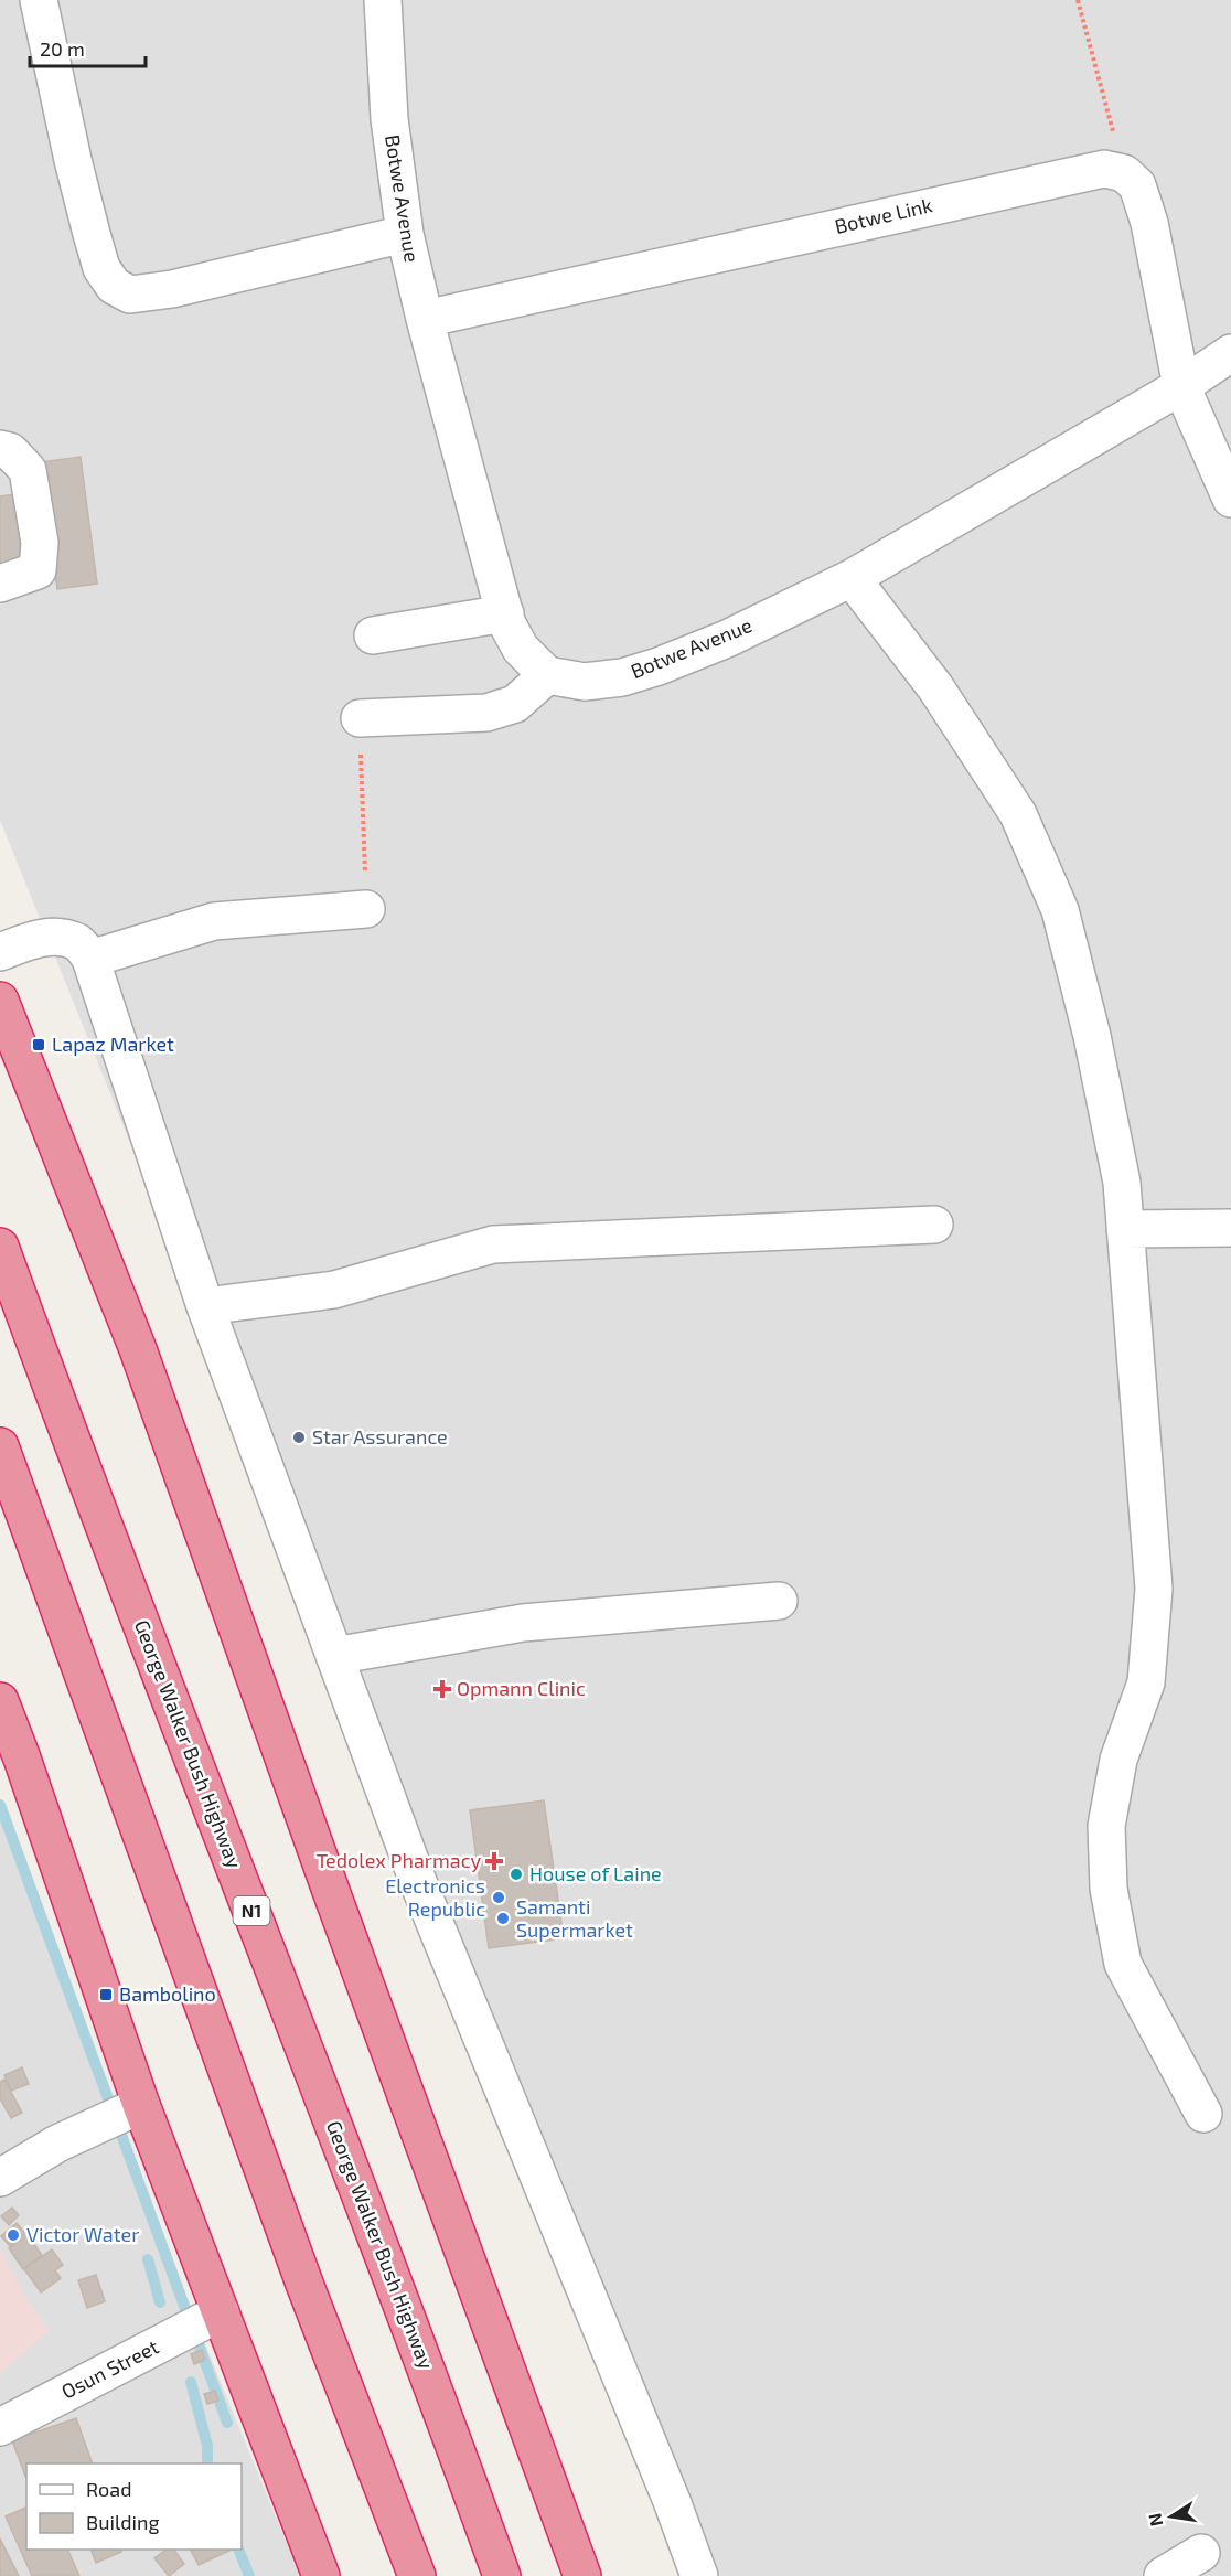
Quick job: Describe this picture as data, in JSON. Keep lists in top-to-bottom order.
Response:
{
  "streets": {
    "highway": ["George Walker Bush Highway", "N1"],
    "street": ["Botwe Avenue", "Botwe Link", "Osun Street"]
  },
  "crossings": [
    ["Botwe Avenue", "Botwe Link"]
  ],
  "places": {
    "transit": ["Lapaz Market", "Bambolino"],
    "other": [
      "Star Assurance",
      "House of Laine",
      "Electronics Republic",
      "Samanti Supermarket",
      "Victor Water"
    ],
    "health": ["Opmann Clinic", "Tedolex Pharmacy"]
  },
  "legend": ["Road", "Building"],
  "scale_bar": "20 m",
  "north": "left"
}
